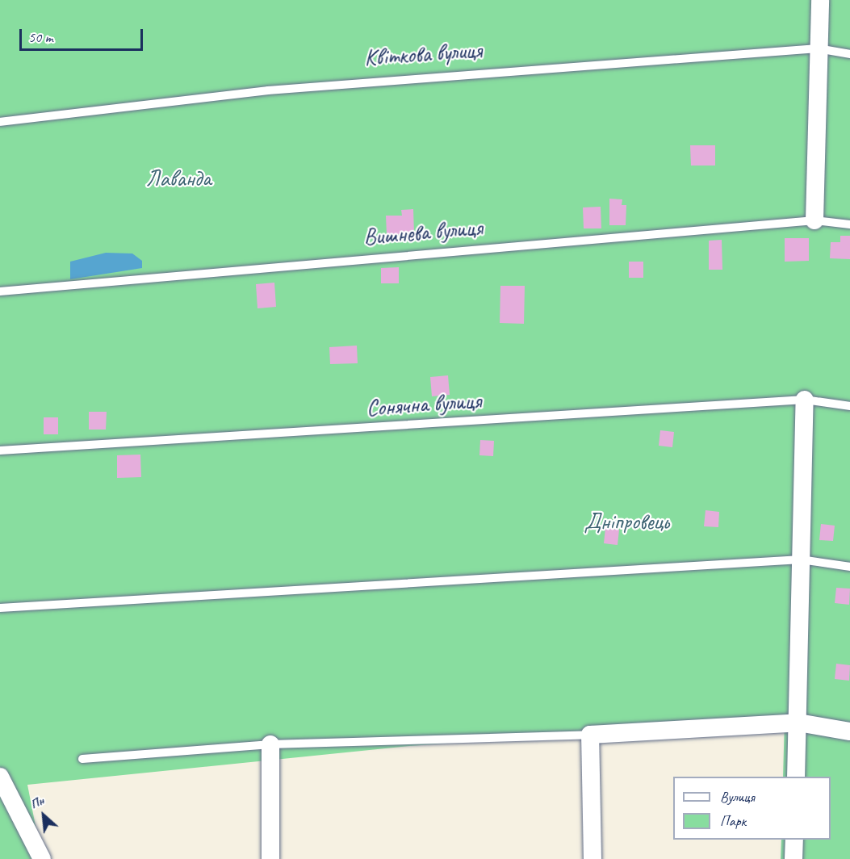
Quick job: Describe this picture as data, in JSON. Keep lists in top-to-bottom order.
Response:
{
  "streets": {
    "lane": ["Квіткова вулиця", "Вишнева вулиця", "Сонячна вулиця"]
  },
  "parks": ["Лаванда", "Дніпровець"],
  "legend": ["Вулиця", "Парк"],
  "scale_bar": "50 m",
  "north": "top left"
}
